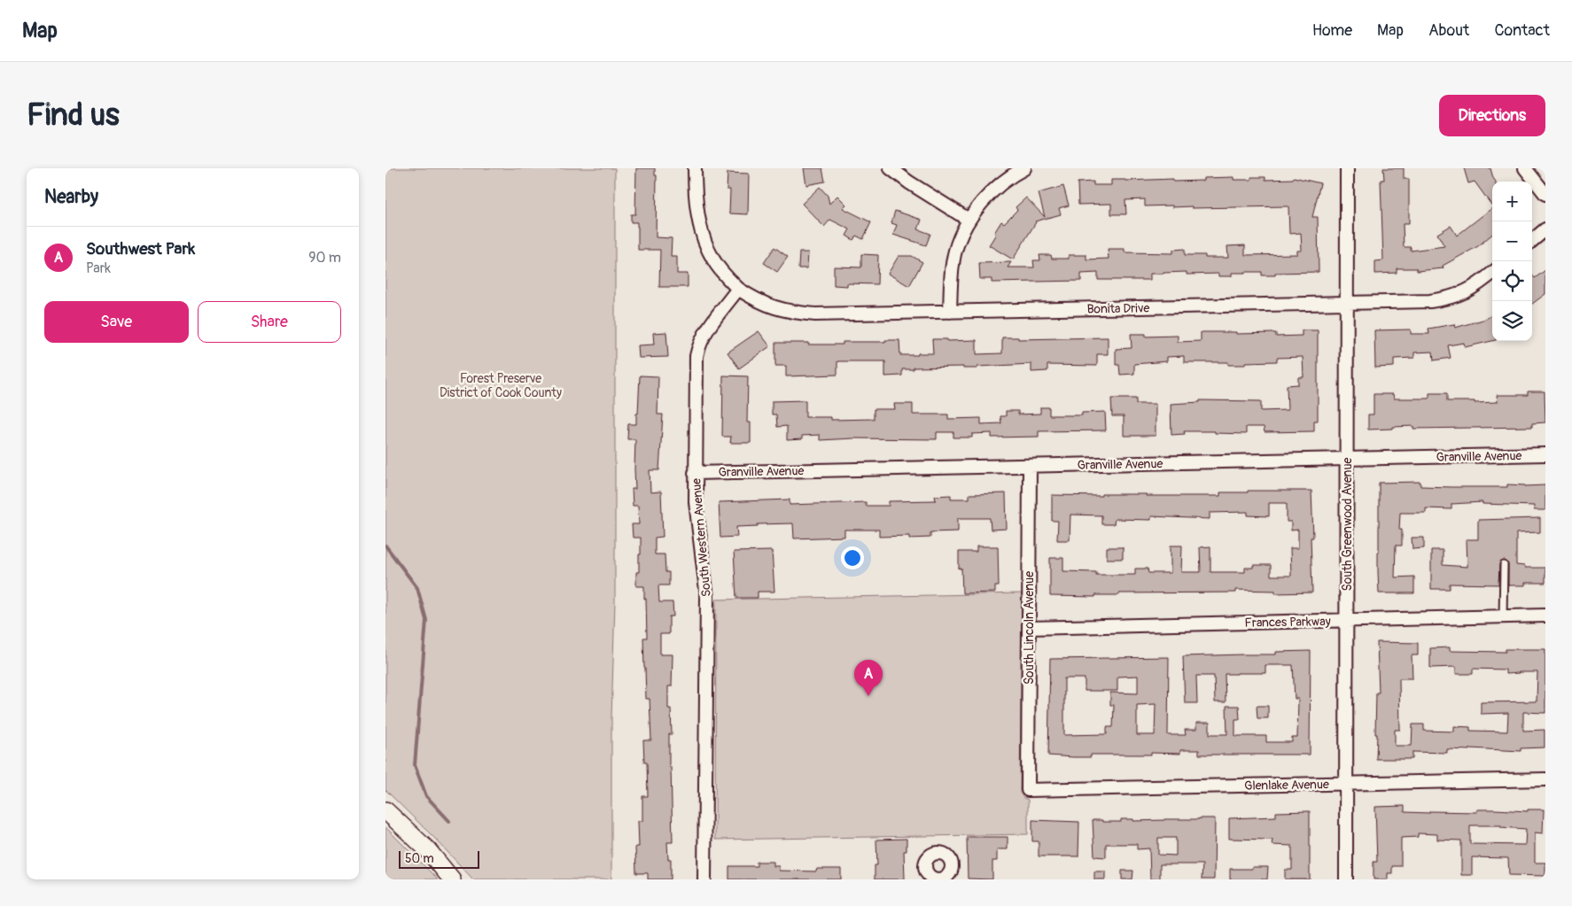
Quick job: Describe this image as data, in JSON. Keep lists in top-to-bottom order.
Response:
{
  "streets": {
    "street": [
      "Bonita Drive",
      "Granville Avenue",
      "South Greenwood Avenue",
      "South Western Avenue",
      "Frances Parkway",
      "South Lincoln Avenue",
      "Glenlake Avenue"
    ]
  },
  "crossings": [
    ["Bonita Drive", "South Greenwood Avenue"],
    ["Bonita Drive", "South Western Avenue"],
    ["Granville Avenue", "South Greenwood Avenue"],
    ["Granville Avenue", "South Western Avenue"],
    ["Granville Avenue", "South Lincoln Avenue"],
    ["South Greenwood Avenue", "Frances Parkway"],
    ["South Greenwood Avenue", "Glenlake Avenue"],
    ["Frances Parkway", "South Lincoln Avenue"],
    ["South Lincoln Avenue", "Glenlake Avenue"]
  ],
  "parks": ["Forest Preserve District of Cook County"],
  "scale_bar": "50 m",
  "page": {
    "header": "Map",
    "nav": [
      "Home",
      "Map",
      "About",
      "Contact"
    ],
    "buttons": [
      "Directions",
      ["Save", "Share"]
    ],
    "title": "Find us",
    "heading": "Nearby",
    "map_buttons": ["+", "−"],
    "list": [
      {
        "mark": "A",
        "name": "Southwest Park",
        "note": "Park",
        "value": "90 m"
      }
    ],
    "pins": "A",
    "scale": "50 m"
  }
}
